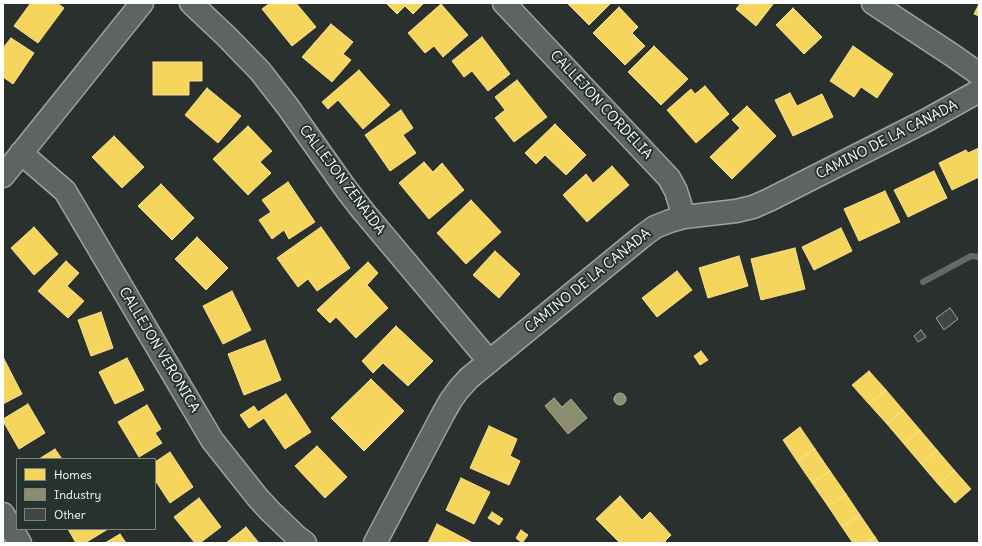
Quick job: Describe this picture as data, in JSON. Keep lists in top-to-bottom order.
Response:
{
  "streets": {
    "street": [
      "CALLEJON CORDELIA",
      "CAMINO DE LA CANADA",
      "CALLEJON ZENAIDA",
      "CALLEJON VERONICA"
    ]
  },
  "crossings": [
    ["CALLEJON CORDELIA", "CAMINO DE LA CANADA"],
    ["CAMINO DE LA CANADA", "CALLEJON ZENAIDA"]
  ],
  "legend": ["Homes", "Industry", "Other"]
}
